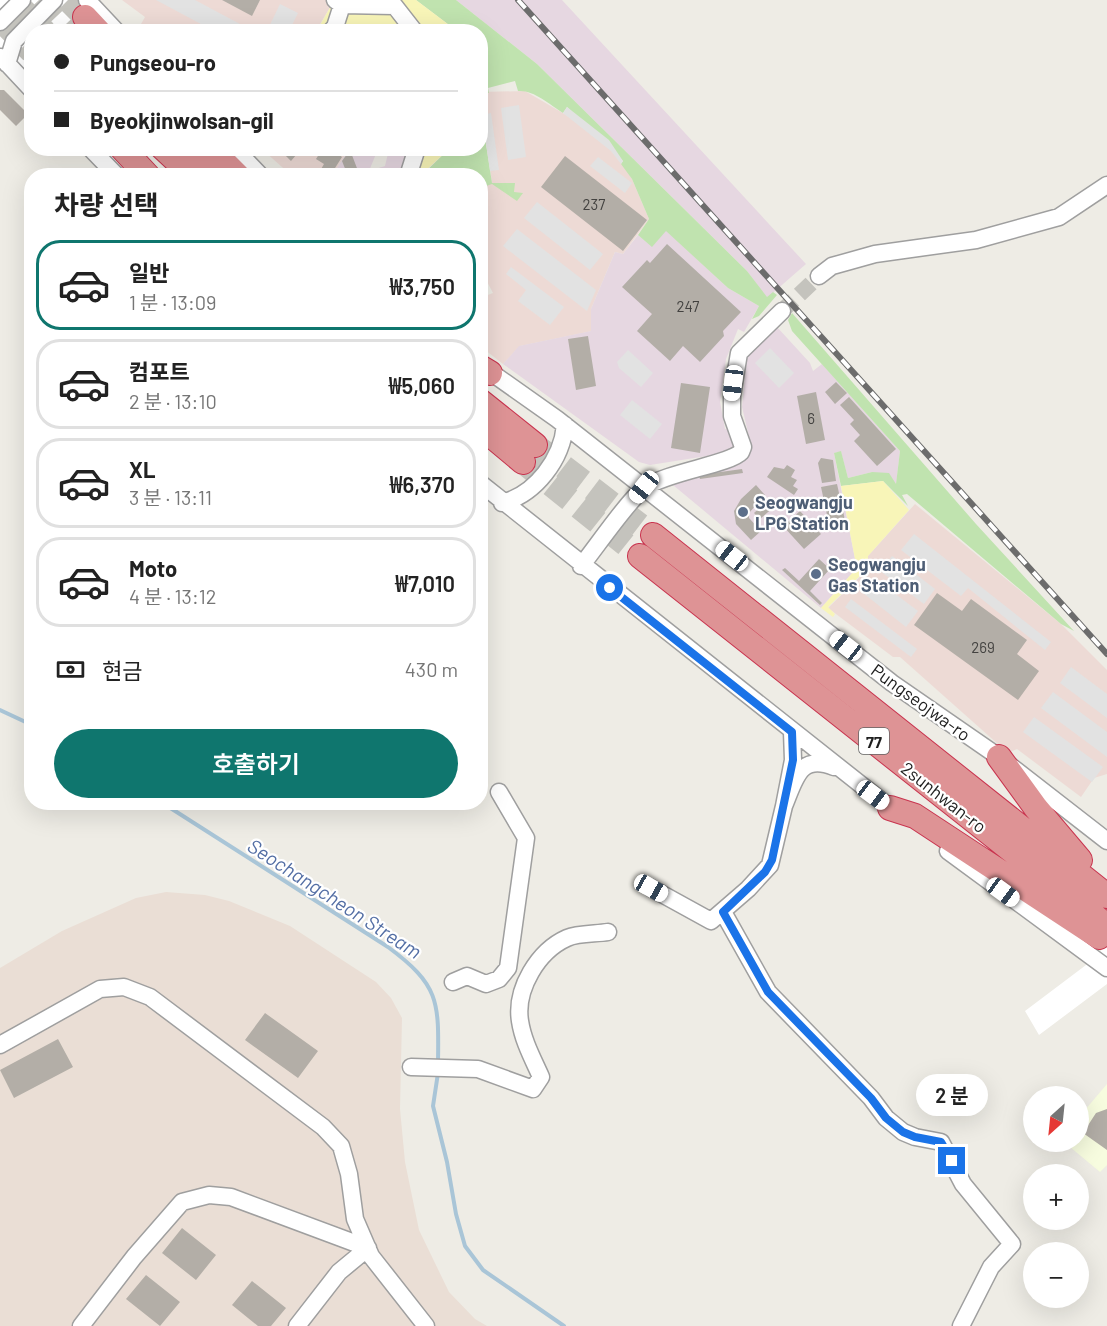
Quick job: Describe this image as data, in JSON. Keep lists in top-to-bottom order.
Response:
{
  "streets": {
    "highway": ["77", "2sunhwan-ro"],
    "street": ["Pungseojwa-ro"]
  },
  "water": ["Seochangcheon Stream"],
  "places": ["Seogwangju LPG Station", "Seogwangju Gas Station"],
  "house_numbers": [
    "237",
    "247",
    "6",
    "269"
  ],
  "north": "bottom left",
  "page": {
    "banner": ["Pungseou-ro", "Byeokjinwolsan-gil"],
    "heading": "차량 선택",
    "list": [
      {
        "name": "일반",
        "note": "1 분 · 13:09",
        "value": "₩3,750"
      },
      {
        "name": "컴포트",
        "note": "2 분 · 13:10",
        "value": "₩5,060"
      },
      {
        "name": "XL",
        "note": "3 분 · 13:11",
        "value": "₩6,370"
      },
      {
        "name": "Moto",
        "note": "4 분 · 13:12",
        "value": "₩7,010"
      }
    ],
    "pay": ["현금", "430 m"],
    "buttons": "호출하기",
    "bubble": "2 분",
    "map_buttons": ["+", "−"]
  }
}
